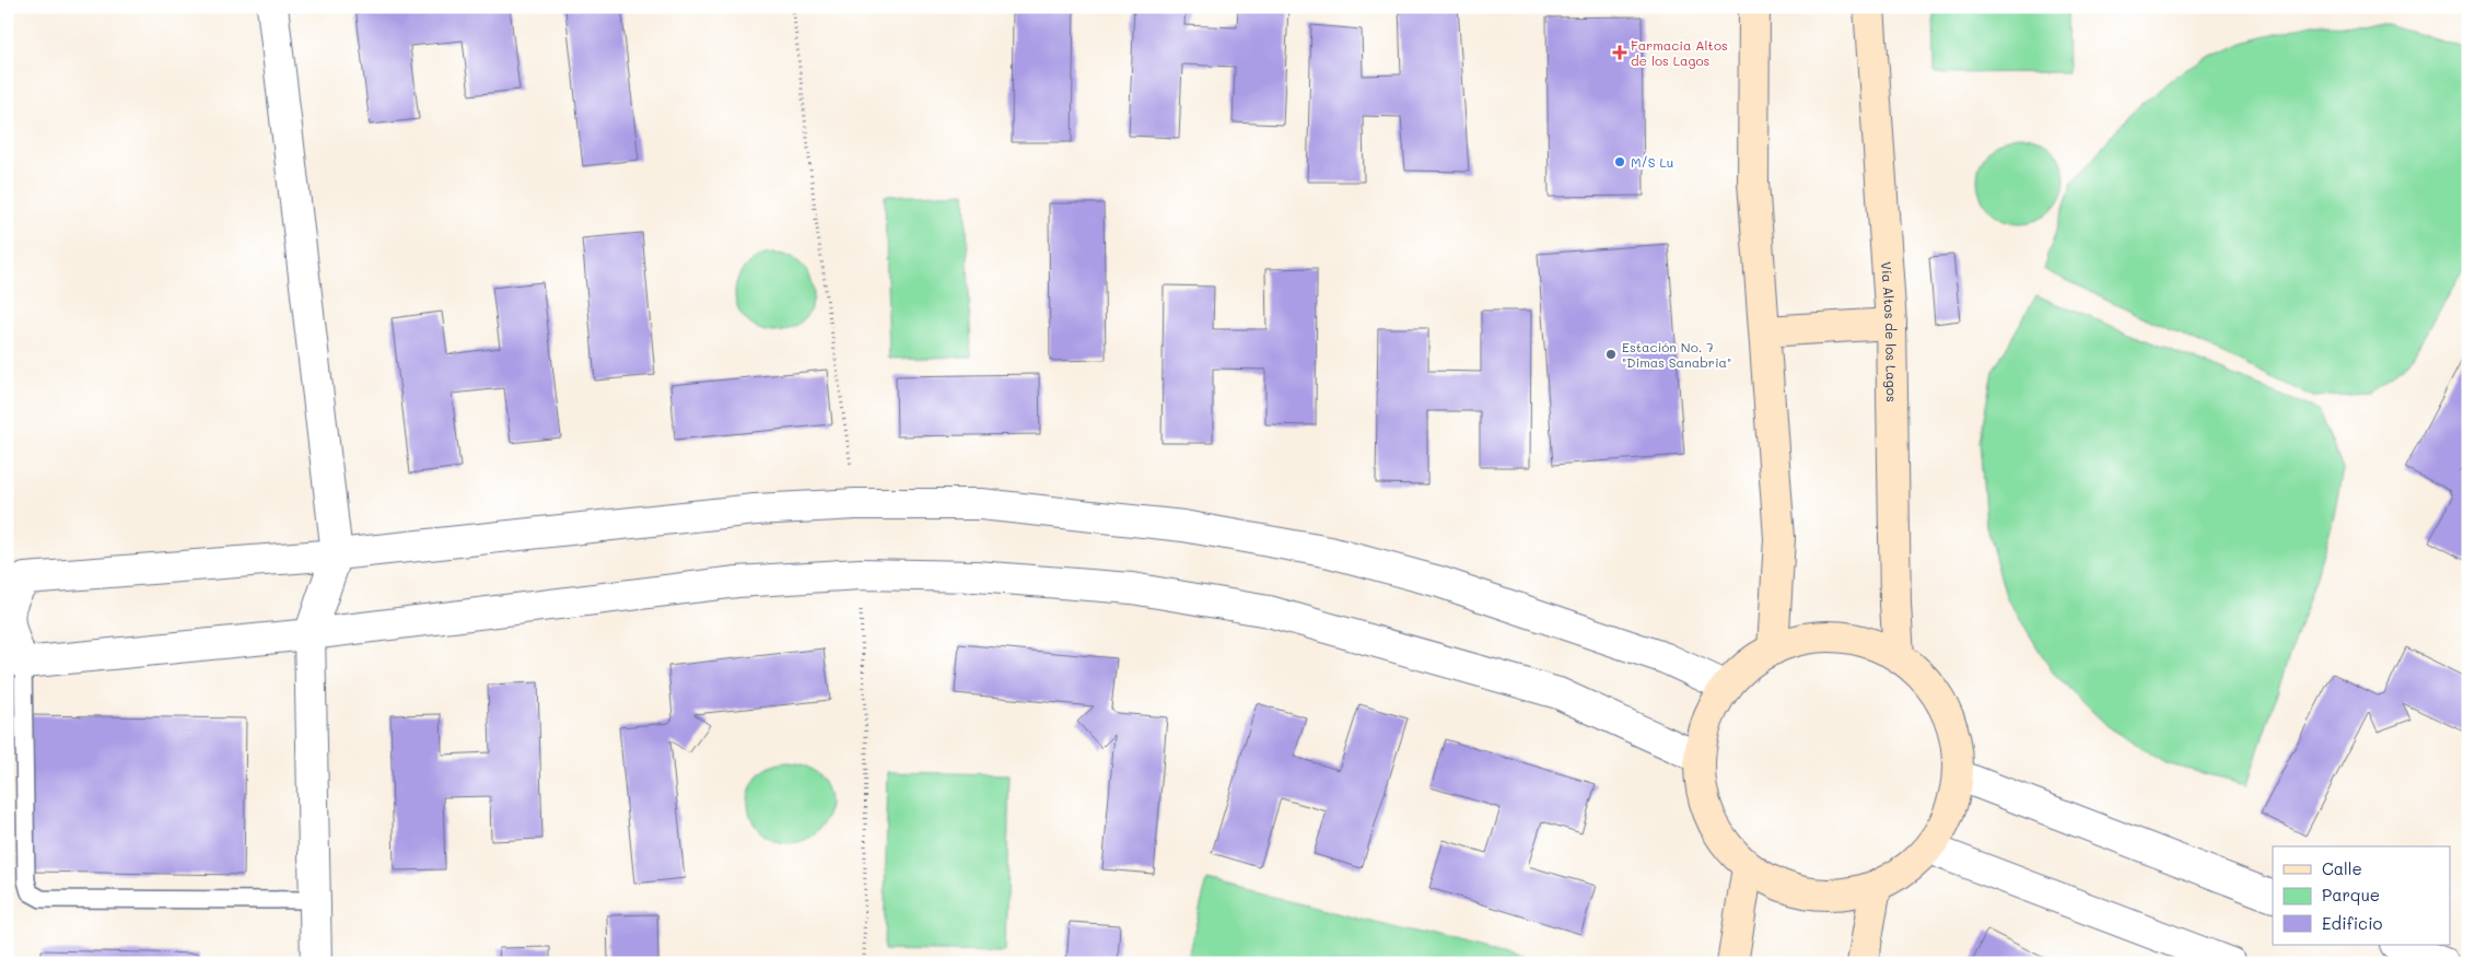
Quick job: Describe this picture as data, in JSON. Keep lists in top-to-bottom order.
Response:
{
  "streets": {
    "street": ["Vía Altos de los Lagos"]
  },
  "places": {
    "health": ["Farmacia Altos de los Lagos"],
    "other": ["M/S Lu", "Estación No. 7 \"Dimas Sanabria\""]
  },
  "legend": ["Calle", "Parque", "Edificio"]
}
